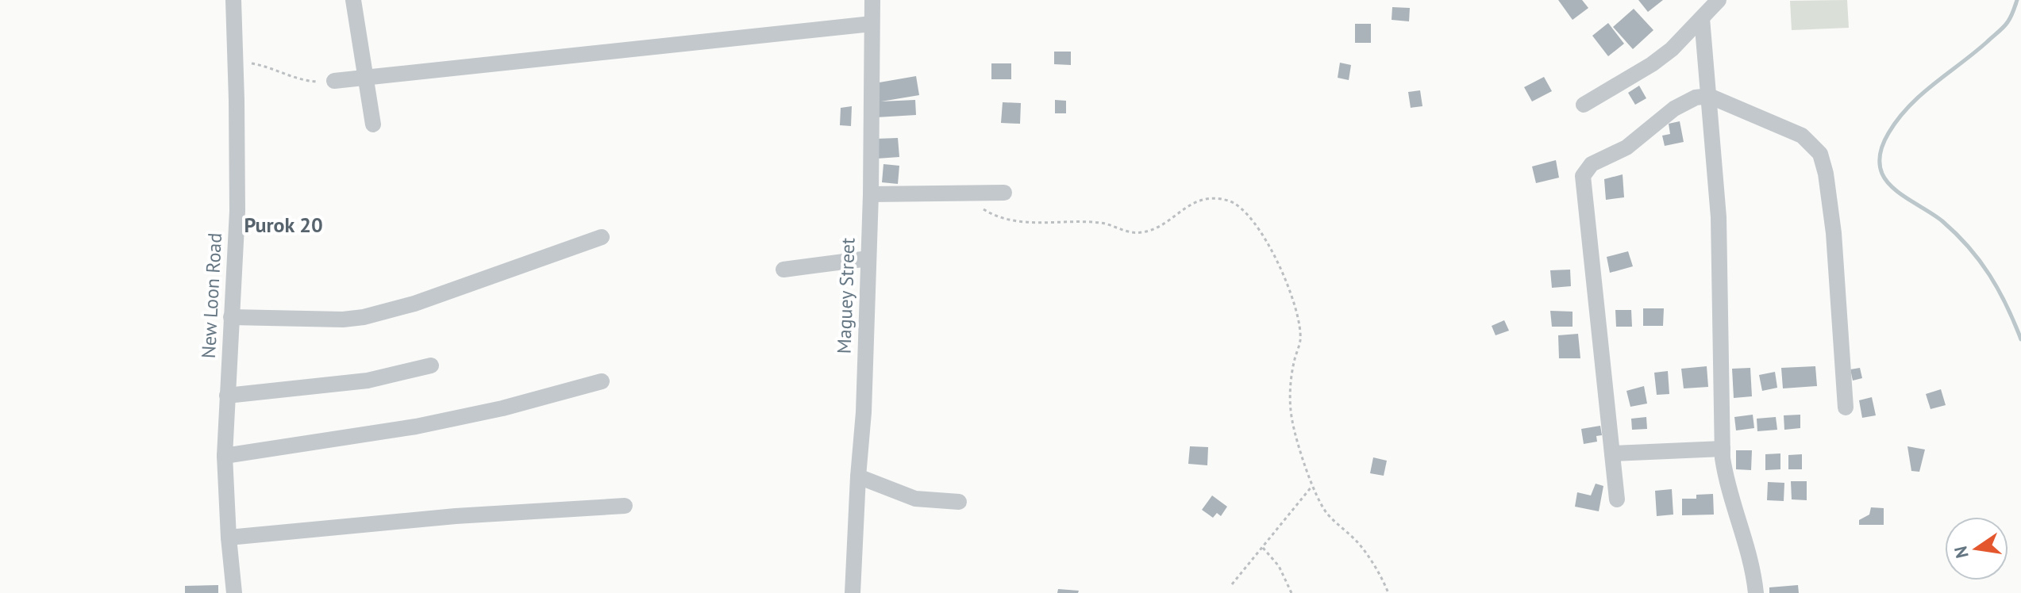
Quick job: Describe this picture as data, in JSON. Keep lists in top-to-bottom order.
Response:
{
  "streets": {
    "street": ["New Loon Road", "Maguey Street"]
  },
  "districts": ["Purok 20"],
  "north": "left"
}
